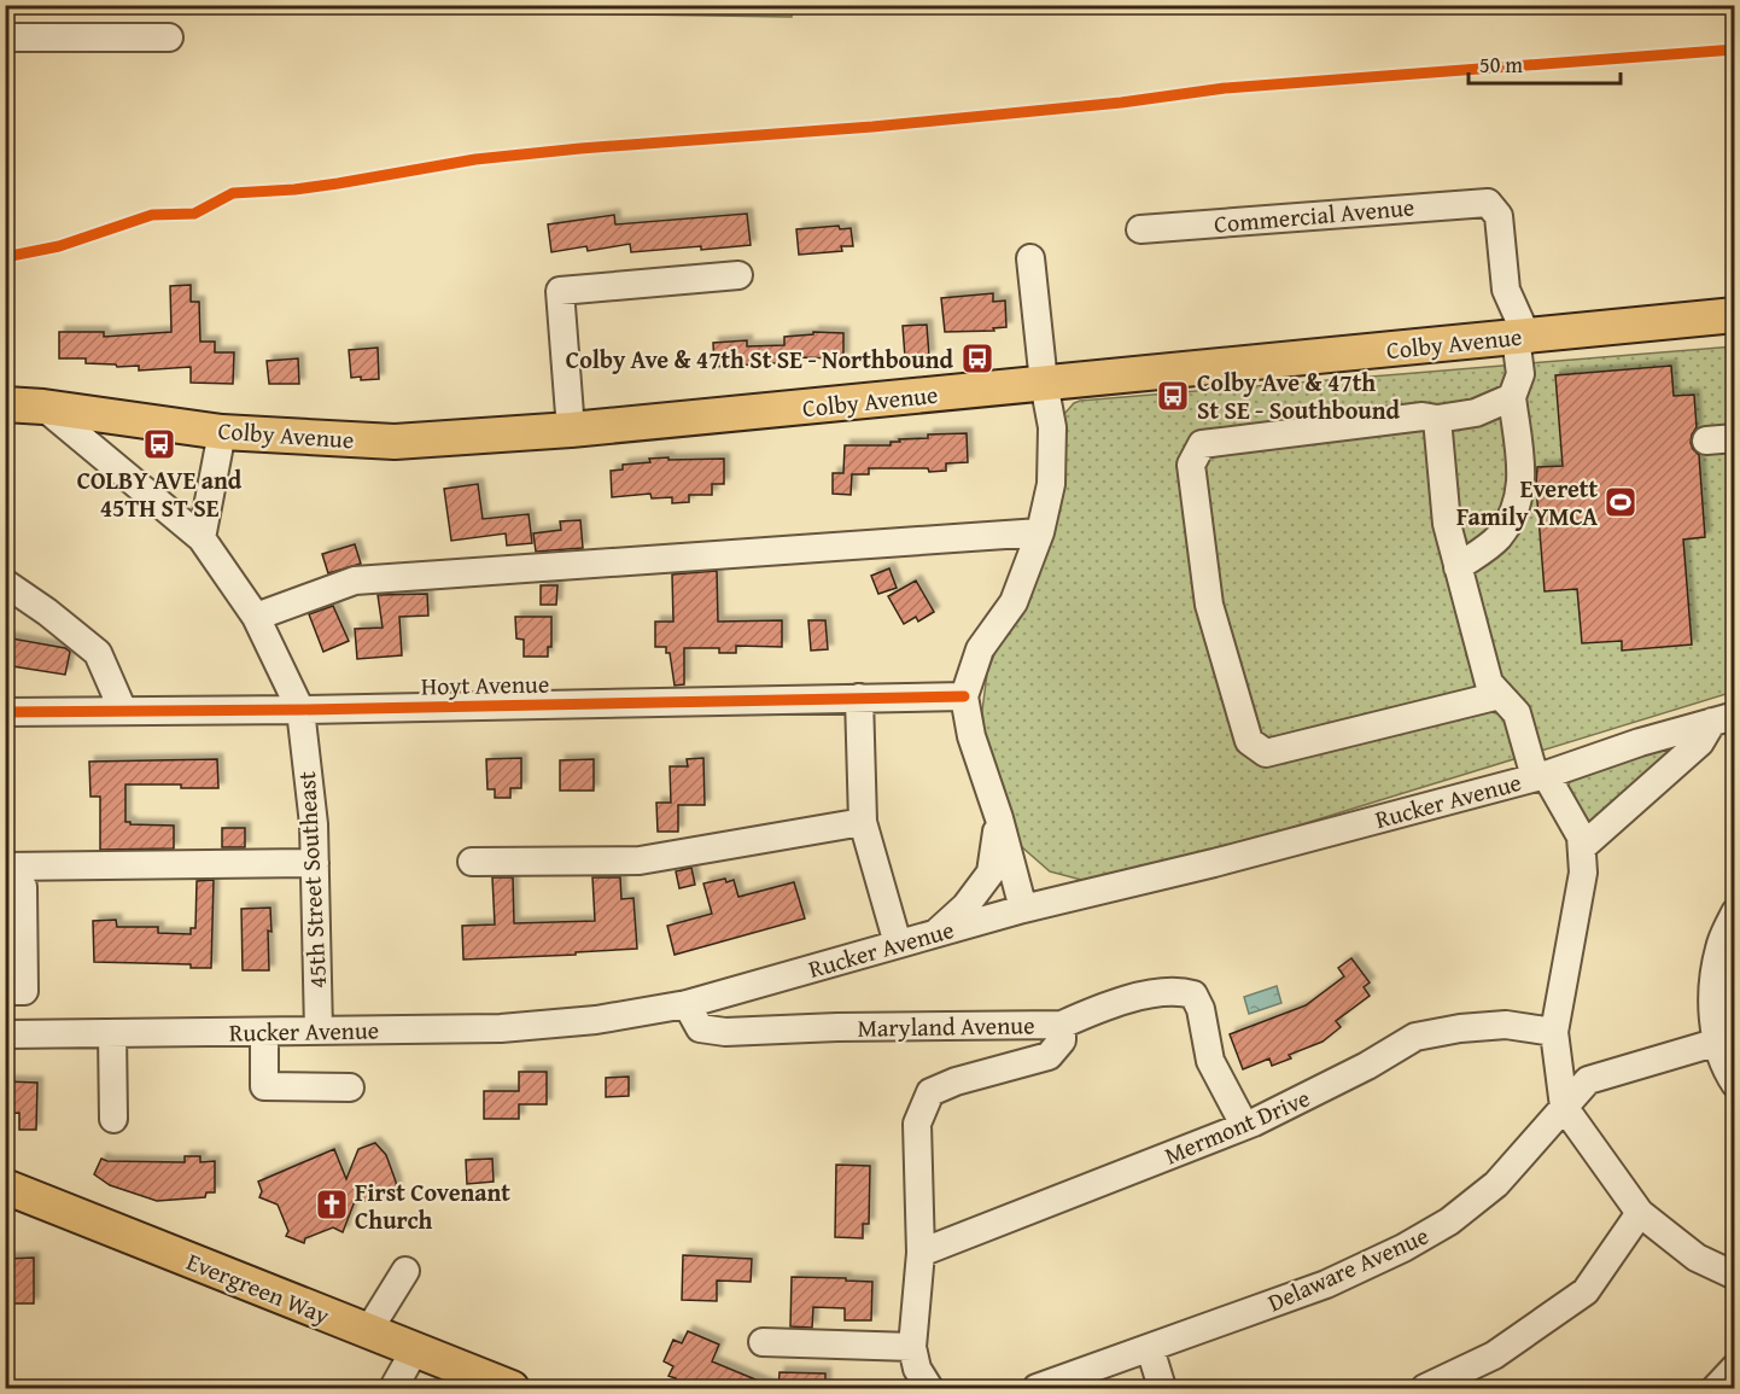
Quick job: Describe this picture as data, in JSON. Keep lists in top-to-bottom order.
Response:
{
  "streets": {
    "main road": ["Colby Avenue", "Evergreen Way"],
    "street": [
      "Commercial Avenue",
      "Hoyt Avenue",
      "Rucker Avenue",
      "45th Street Southeast",
      "Maryland Avenue",
      "Mermont Drive",
      "Delaware Avenue"
    ]
  },
  "crossings": [
    ["Commercial Avenue", "Colby Avenue"],
    ["Colby Avenue", "45th Street Southeast"],
    ["Hoyt Avenue", "45th Street Southeast"],
    ["Rucker Avenue", "45th Street Southeast"],
    ["Rucker Avenue", "Maryland Avenue"],
    ["Maryland Avenue", "Mermont Drive"]
  ],
  "places": {
    "bus stop": ["Colby Ave & 47th St SE - Northbound", "Colby Ave & 47th St SE - Southbound", "COLBY AVE and 45TH ST SE"],
    "sports": ["Everett Family YMCA"],
    "church": ["First Covenant Church"]
  },
  "scale_bar": "50 m"
}
